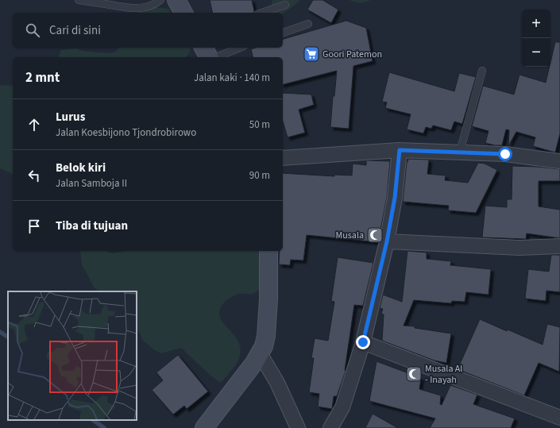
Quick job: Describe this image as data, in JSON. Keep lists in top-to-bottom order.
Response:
{
  "places": {
    "supermarket": ["Goori Patemon"],
    "mosque": ["Musala", "Musala Al - Inayah"]
  },
  "page": {
    "map_buttons": ["+", "−"],
    "search": "Cari di sini",
    "heading": ["2 mnt", "Jalan kaki · 140 m"],
    "list": [
      ["Lurus", "Jalan Koesbijono Tjondrobirowo", "50 m"],
      ["Belok kiri", "Jalan Samboja II", "90 m"],
      "Tiba di tujuan"
    ]
  }
}
